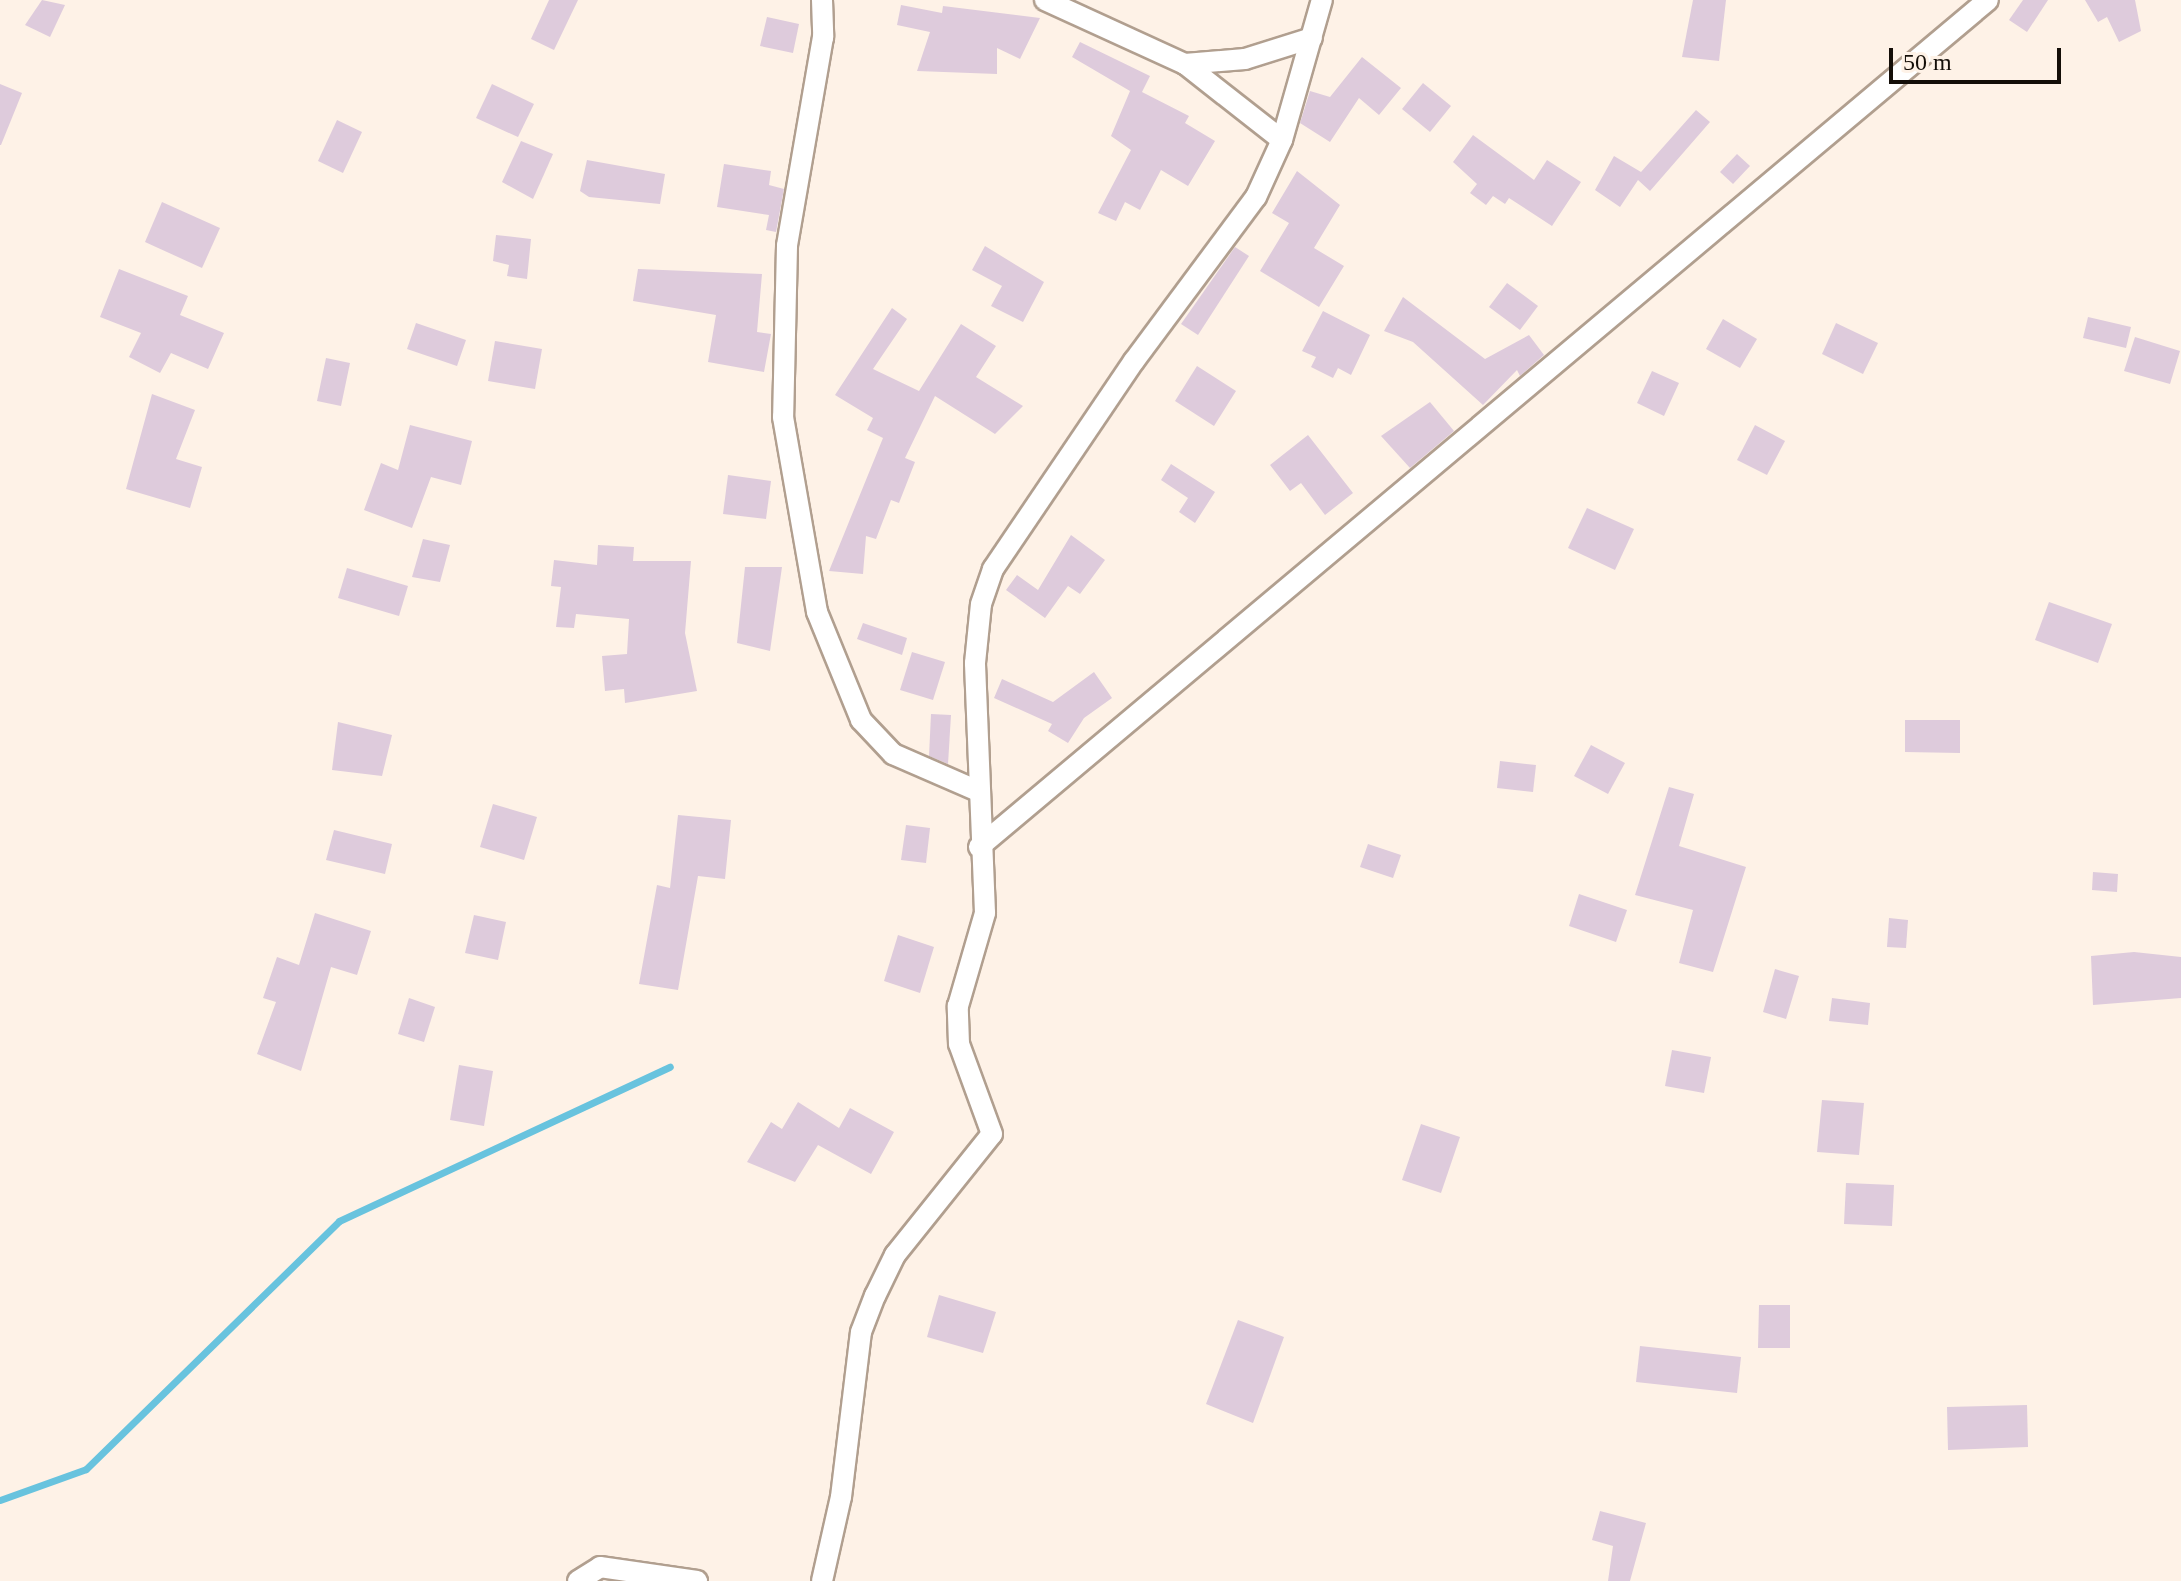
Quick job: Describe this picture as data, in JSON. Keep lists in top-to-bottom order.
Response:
{
  "scale_bar": "50 m"
}
